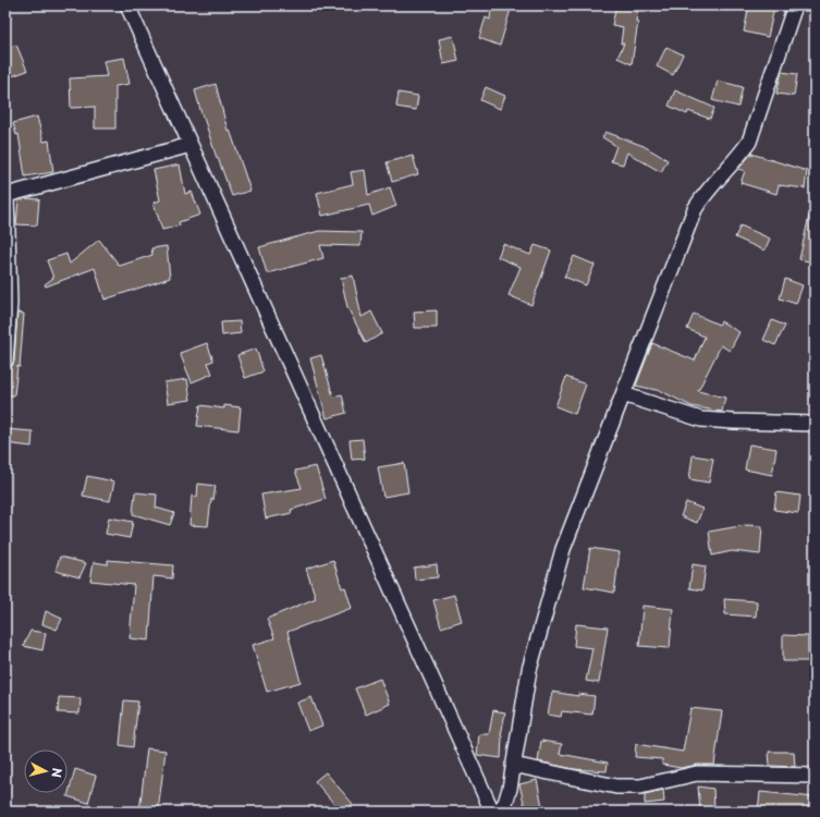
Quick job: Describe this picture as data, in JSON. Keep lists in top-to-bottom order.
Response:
{
  "north": "right"
}
